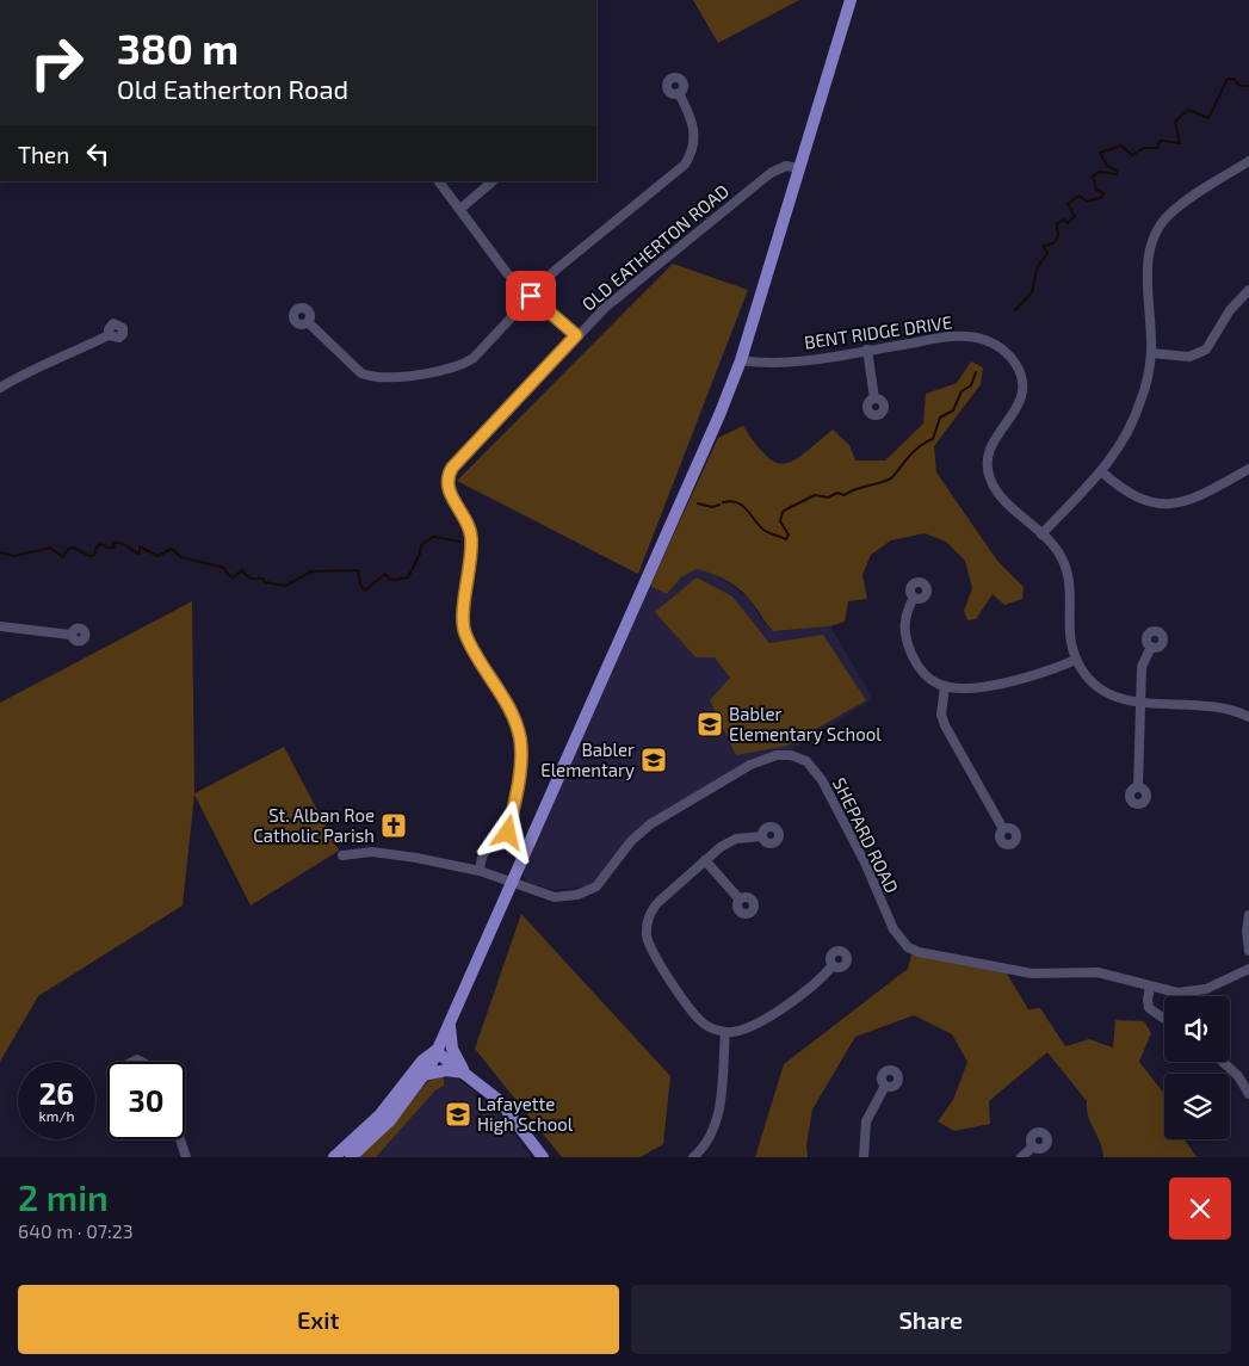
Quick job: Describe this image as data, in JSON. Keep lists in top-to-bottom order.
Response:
{
  "streets": {
    "street": ["OLD EATHERTON ROAD", "BENT RIDGE DRIVE", "SHEPARD ROAD"]
  },
  "crossings": [
    ["OLD EATHERTON ROAD", "SHEPARD ROAD"]
  ],
  "places": {
    "school or university": ["Babler Elementary School", "Babler Elementary", "Lafayette High School"],
    "church": ["St. Alban Roe Catholic Parish"]
  },
  "page": {
    "turn": ["380 m", "Old Eatherton Road"],
    "then": "Then",
    "speed": "26 km/h",
    "limit": "30",
    "heading": ["2 min", "640 m · 07:23"],
    "buttons": ["Exit", "Share"]
  }
}
